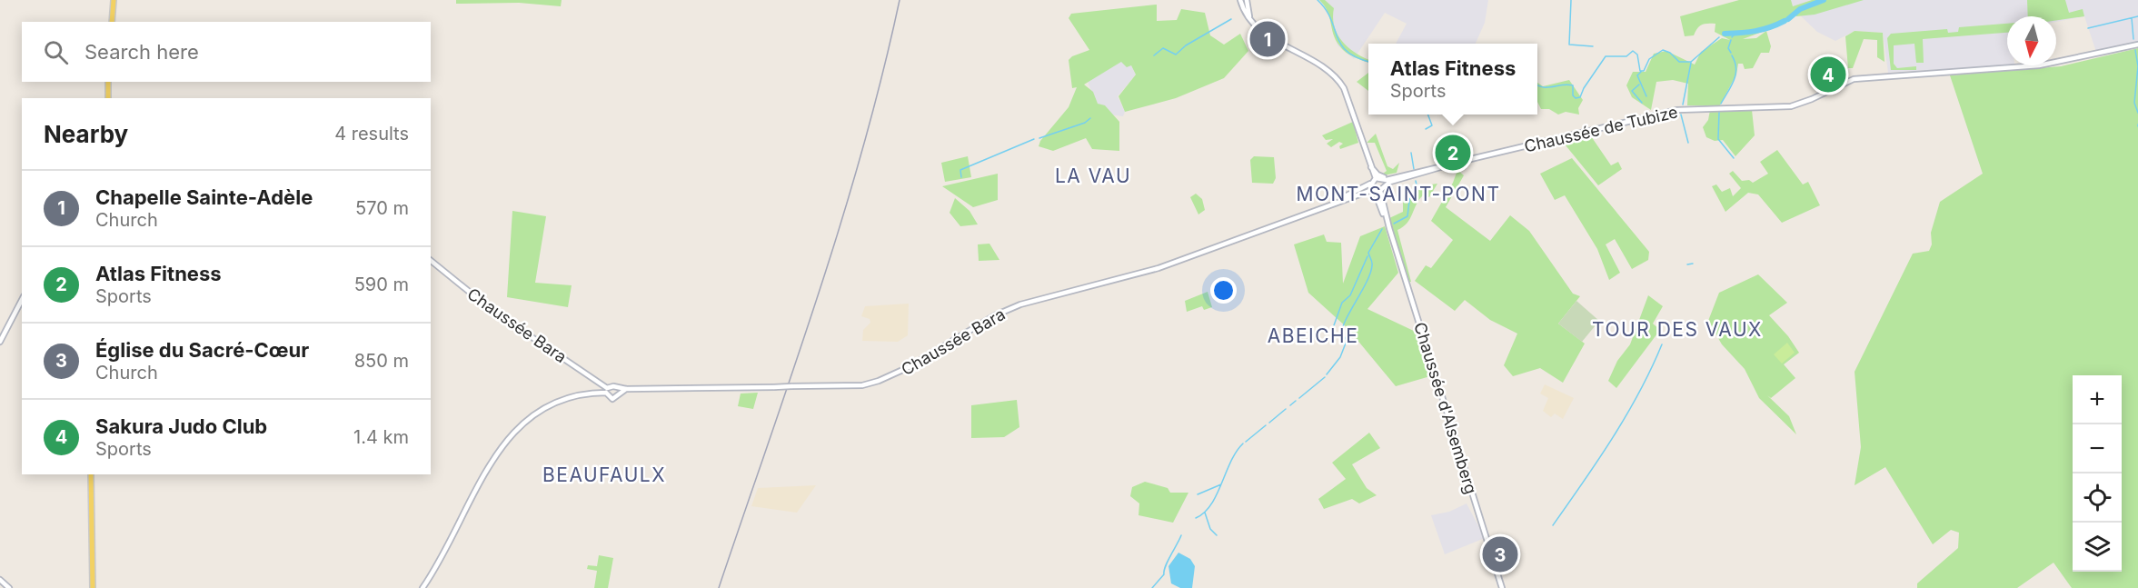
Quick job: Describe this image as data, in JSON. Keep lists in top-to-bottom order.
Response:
{
  "streets": {
    "main road": ["Chaussée de Tubize", "Chaussée Bara", "Chaussée d'Alsemberg"]
  },
  "crossings": [
    ["Chaussée de Tubize", "Chaussée Bara"],
    ["Chaussée de Tubize", "Chaussée d'Alsemberg"],
    ["Chaussée Bara", "Chaussée d'Alsemberg"]
  ],
  "districts": [
    "LA VAU",
    "MONT-SAINT-PONT",
    "TOUR DES VAUX",
    "ABEICHE",
    "BEAUFAULX"
  ],
  "north": "bottom",
  "page": {
    "pins": [
      "1",
      "4",
      "2",
      "3"
    ],
    "search": "Search here",
    "popup": ["Atlas Fitness", "Sports"],
    "heading": ["Nearby", "4 results"],
    "list": [
      {
        "mark": "1",
        "name": "Chapelle Sainte-Adèle",
        "note": "Church",
        "value": "570 m"
      },
      {
        "mark": "2",
        "name": "Atlas Fitness",
        "note": "Sports",
        "value": "590 m"
      },
      {
        "mark": "3",
        "name": "Église du Sacré-Cœur",
        "note": "Church",
        "value": "850 m"
      },
      {
        "mark": "4",
        "name": "Sakura Judo Club",
        "note": "Sports",
        "value": "1.4 km"
      }
    ],
    "map_buttons": ["+", "−"]
  }
}
